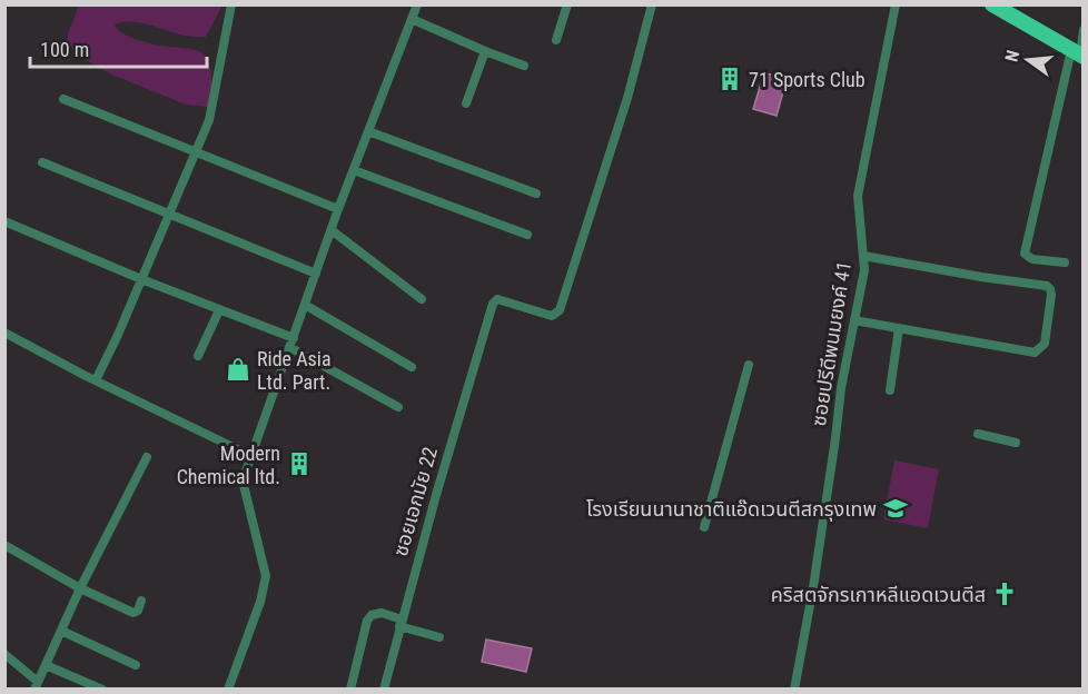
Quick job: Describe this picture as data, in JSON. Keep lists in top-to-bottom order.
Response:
{
  "streets": {
    "street": ["ซอยปรีดีพนมยงค์ 41", "ซอยเอกมัย 22"]
  },
  "places": {
    "building": ["71 Sports Club", "Modern Chemical ltd."],
    "shop": ["Ride Asia Ltd. Part."],
    "school or university": ["โรงเรียนนานาชาติแอ๊ดเวนตีสกรุงเทพ"],
    "church": ["คริสตจักรเกาหลีแอดเวนตีส"]
  },
  "scale_bar": "100 m",
  "north": "left"
}
